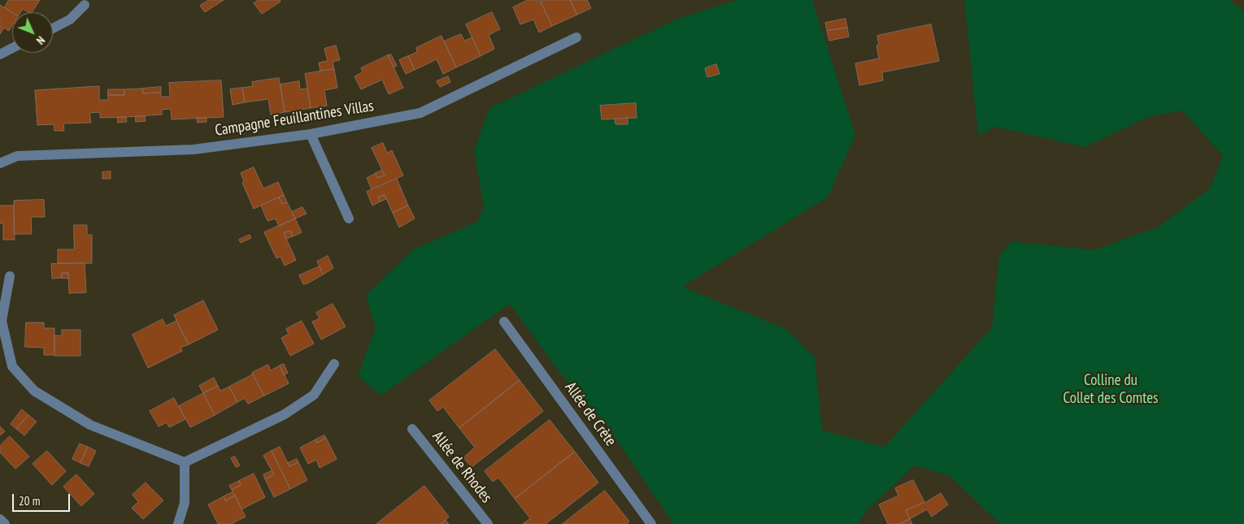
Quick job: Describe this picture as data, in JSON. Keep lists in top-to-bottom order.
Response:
{
  "streets": {
    "street": ["Campagne Feuillantines Villas", "Allée de Crète", "Allée de Rhodes"]
  },
  "parks": ["Colline du Collet des Comtes"],
  "scale_bar": "20 m",
  "north": "bottom right"
}
